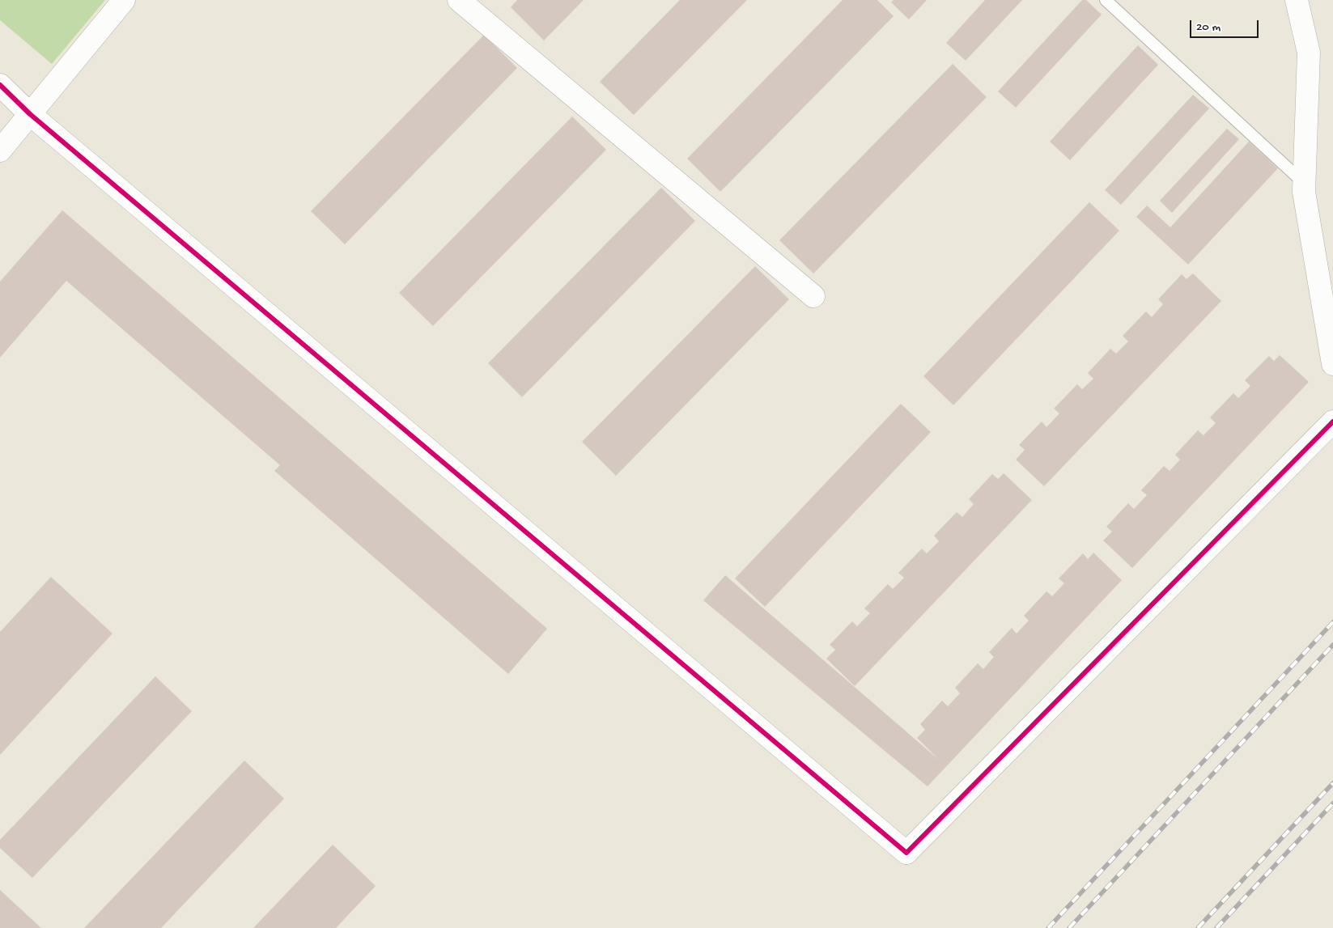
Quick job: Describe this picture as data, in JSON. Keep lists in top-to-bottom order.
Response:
{
  "scale_bar": "20 m"
}
